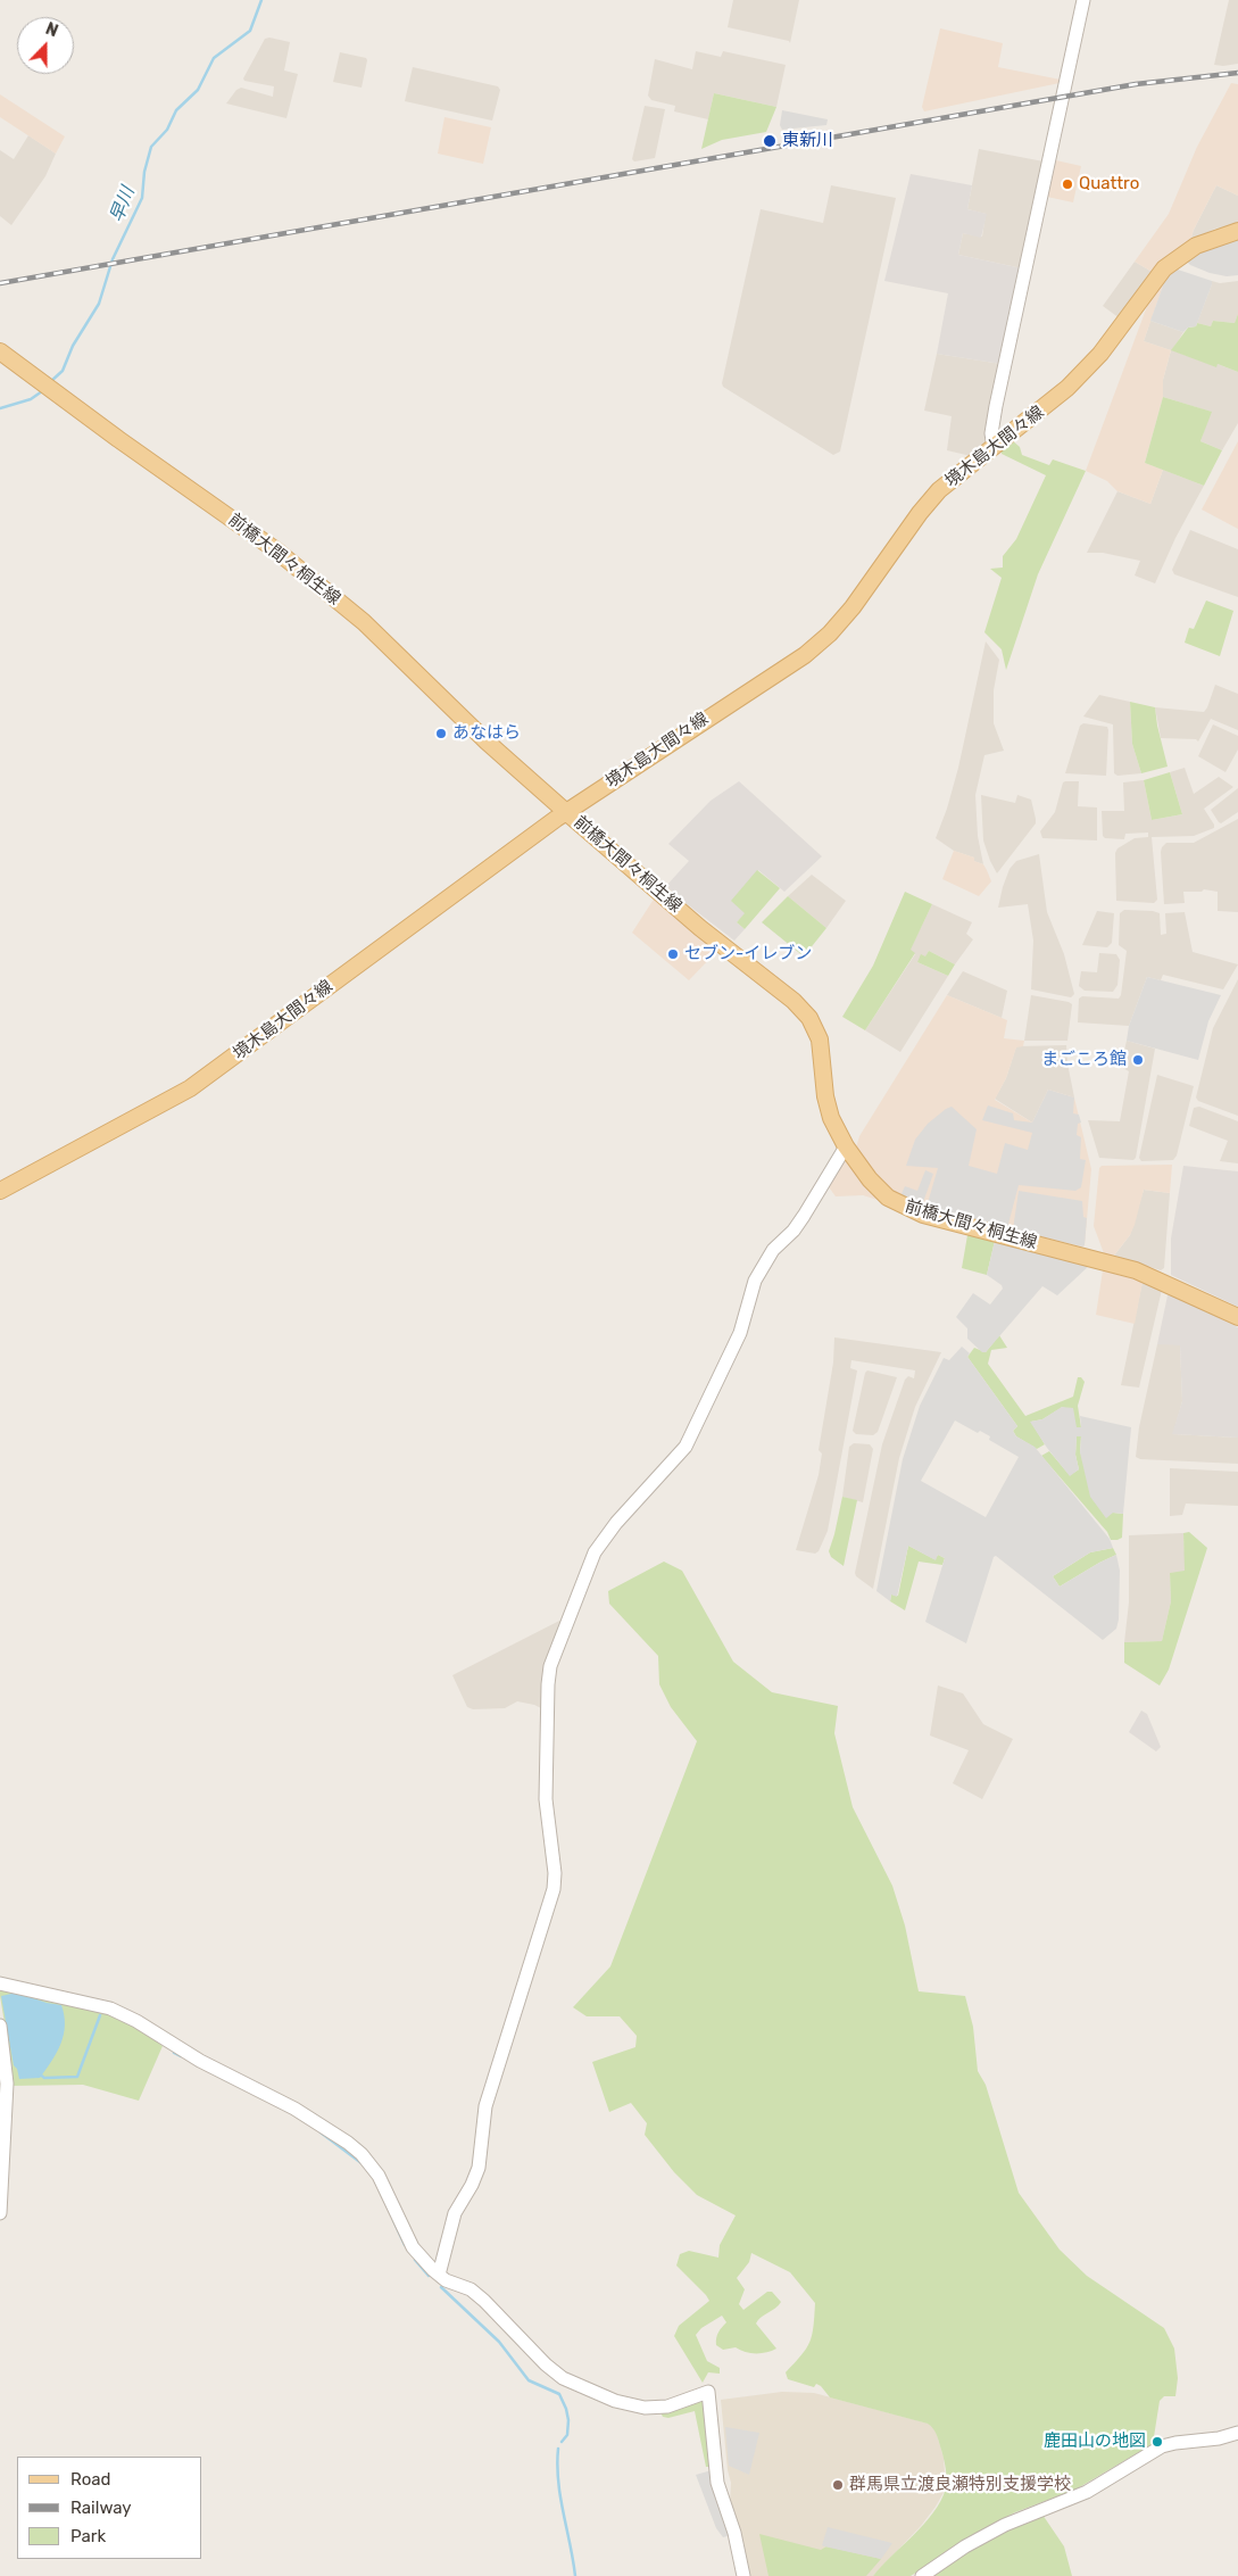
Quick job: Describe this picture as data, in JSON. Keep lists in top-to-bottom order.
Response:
{
  "streets": {
    "main road": ["境木島大間々線", "前橋大間々桐生線"]
  },
  "crossings": [
    ["境木島大間々線", "前橋大間々桐生線"]
  ],
  "water": ["早川"],
  "places": [
    "東新川",
    "Quattro",
    "あなはら",
    "セブン-イレブン",
    "まごころ館",
    "鹿田山の地図",
    "群馬県立渡良瀬特別支援学校"
  ],
  "legend": ["Road", "Railway", "Park"],
  "north": "top"
}
